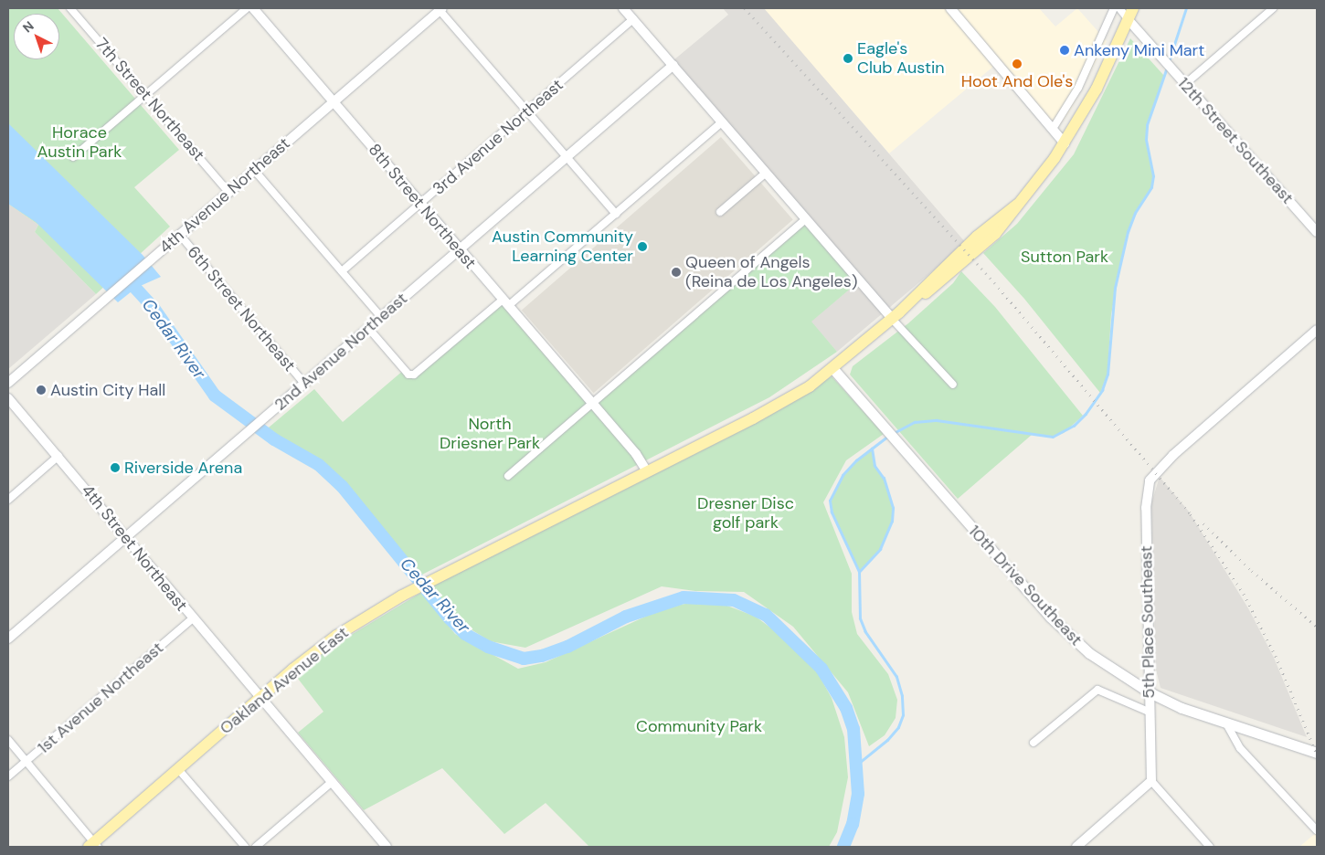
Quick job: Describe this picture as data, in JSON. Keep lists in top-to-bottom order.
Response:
{
  "streets": {
    "main road": ["10th Drive Southeast", "Oakland Avenue East"],
    "street": [
      "7th Street Northeast",
      "3rd Avenue Northeast",
      "12th Street Southeast",
      "4th Avenue Northeast",
      "8th Street Northeast",
      "6th Street Northeast",
      "2nd Avenue Northeast",
      "4th Street Northeast",
      "5th Place Southeast",
      "1st Avenue Northeast"
    ]
  },
  "crossings": [
    ["7th Street Northeast", "4th Avenue Northeast"],
    ["3rd Avenue Northeast", "8th Street Northeast"],
    ["12th Street Southeast", "Oakland Avenue East"],
    ["4th Avenue Northeast", "8th Street Northeast"],
    ["4th Avenue Northeast", "6th Street Northeast"],
    ["8th Street Northeast", "2nd Avenue Northeast"],
    ["8th Street Northeast", "Oakland Avenue East"],
    ["6th Street Northeast", "2nd Avenue Northeast"],
    ["2nd Avenue Northeast", "4th Street Northeast"],
    ["4th Street Northeast", "Oakland Avenue East"],
    ["4th Street Northeast", "1st Avenue Northeast"],
    ["10th Drive Southeast", "5th Place Southeast"],
    ["10th Drive Southeast", "Oakland Avenue East"]
  ],
  "water": ["Cedar River"],
  "parks": [
    "Horace Austin Park",
    "Sutton Park",
    "North Driesner Park",
    "Dresner Disc golf park",
    "Community Park"
  ],
  "places": [
    "Ankeny Mini Mart",
    "Eagle's Club Austin",
    "Hoot And Ole's",
    "Austin Community Learning Center",
    "Queen of Angels (Reina de Los Angeles)",
    "Austin City Hall",
    "Riverside Arena"
  ],
  "north": "top left"
}
